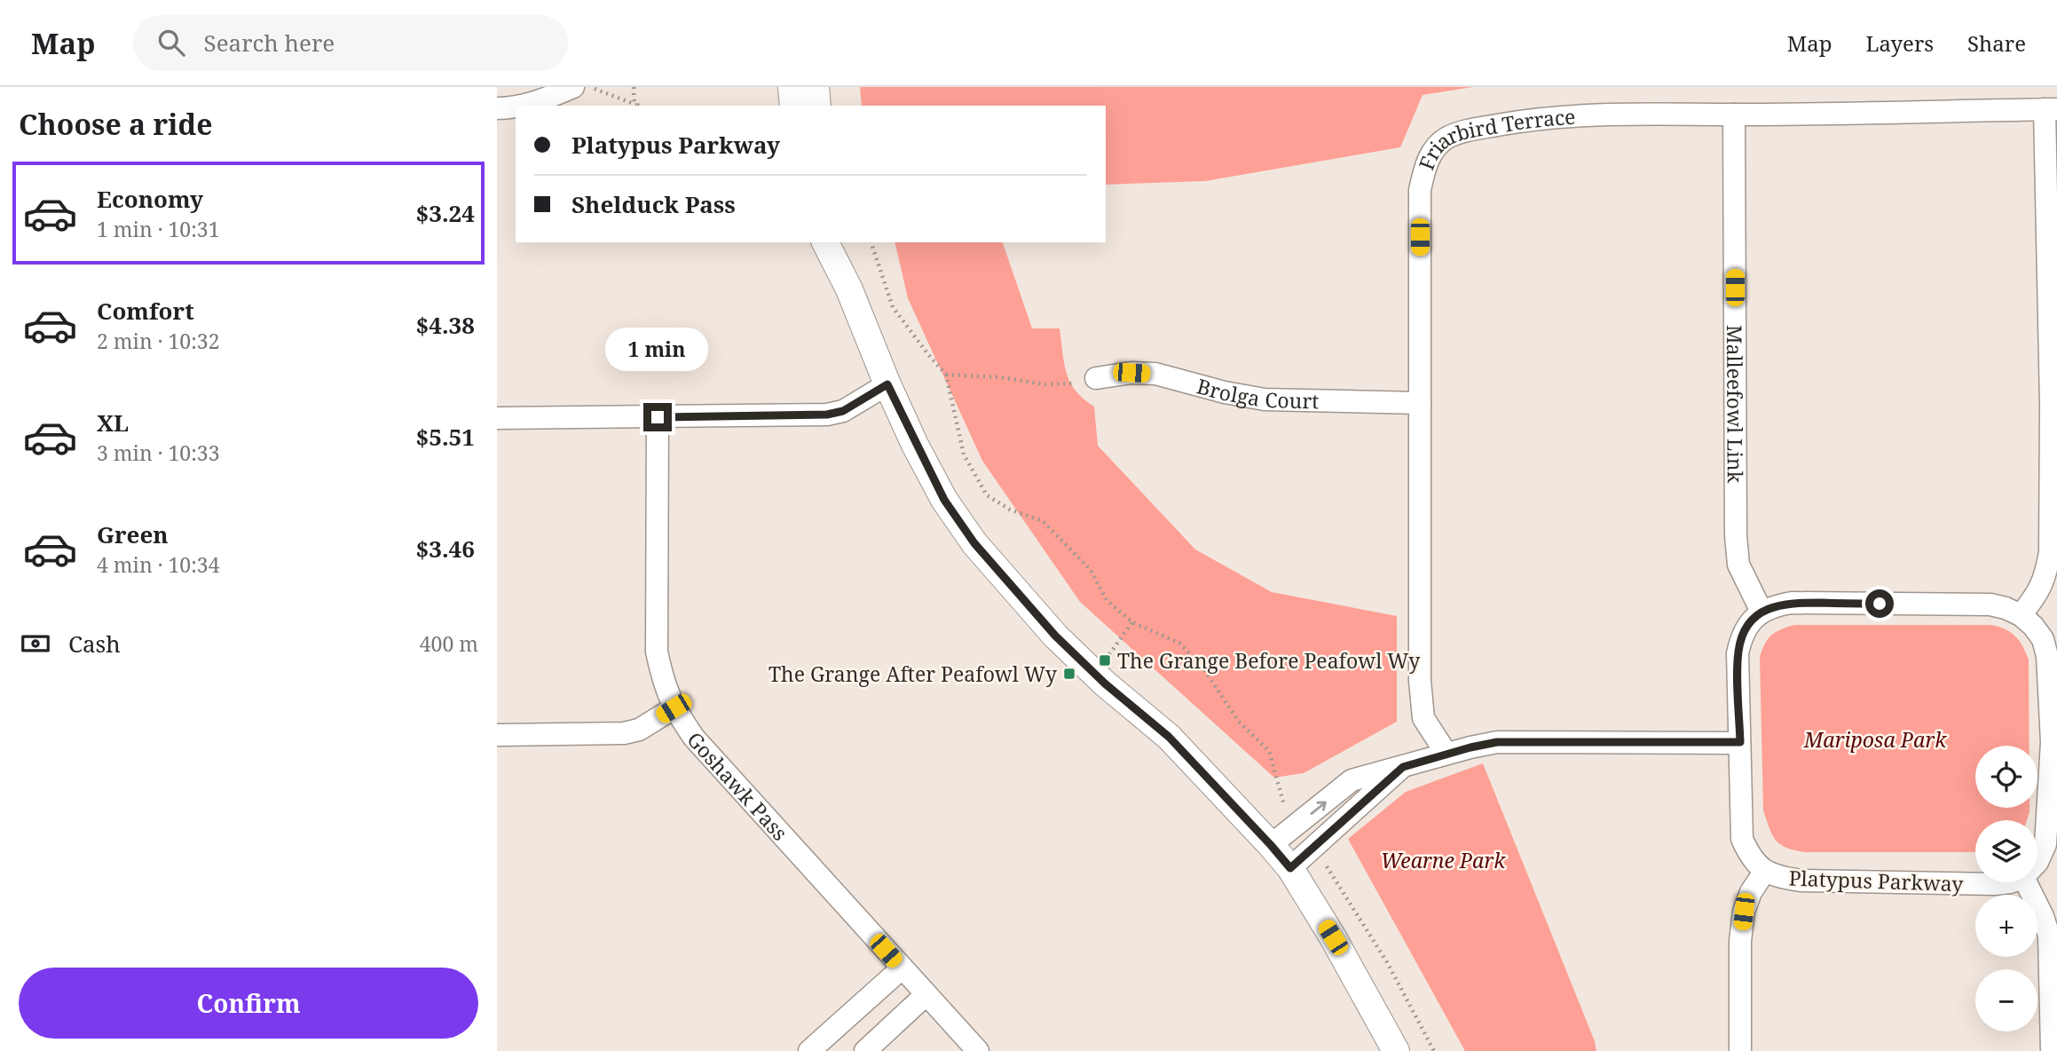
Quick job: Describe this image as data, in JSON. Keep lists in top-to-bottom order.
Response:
{
  "streets": {
    "street": [
      "Friarbird Terrace",
      "Brolga Court",
      "Malleefowl Link",
      "Goshawk Pass",
      "Platypus Parkway"
    ]
  },
  "crossings": [
    ["Friarbird Terrace", "Brolga Court"],
    ["Friarbird Terrace", "Malleefowl Link"],
    ["Malleefowl Link", "Platypus Parkway"]
  ],
  "parks": ["Mariposa Park", "Wearne Park"],
  "places": {
    "transit": ["The Grange Before Peafowl Wy", "The Grange After Peafowl Wy"]
  },
  "page": {
    "header": "Map",
    "search": "Search here",
    "nav": ["Map", "Layers", "Share"],
    "heading": "Choose a ride",
    "banner": ["Platypus Parkway", "Shelduck Pass"],
    "list": [
      {
        "name": "Economy",
        "note": "1 min · 10:31",
        "value": "$3.24"
      },
      {
        "name": "Comfort",
        "note": "2 min · 10:32",
        "value": "$4.38"
      },
      {
        "name": "XL",
        "note": "3 min · 10:33",
        "value": "$5.51"
      },
      {
        "name": "Green",
        "note": "4 min · 10:34",
        "value": "$3.46"
      }
    ],
    "bubble": "1 min",
    "pay": ["Cash", "400 m"],
    "map_buttons": ["+", "−"],
    "buttons": "Confirm"
  }
}
